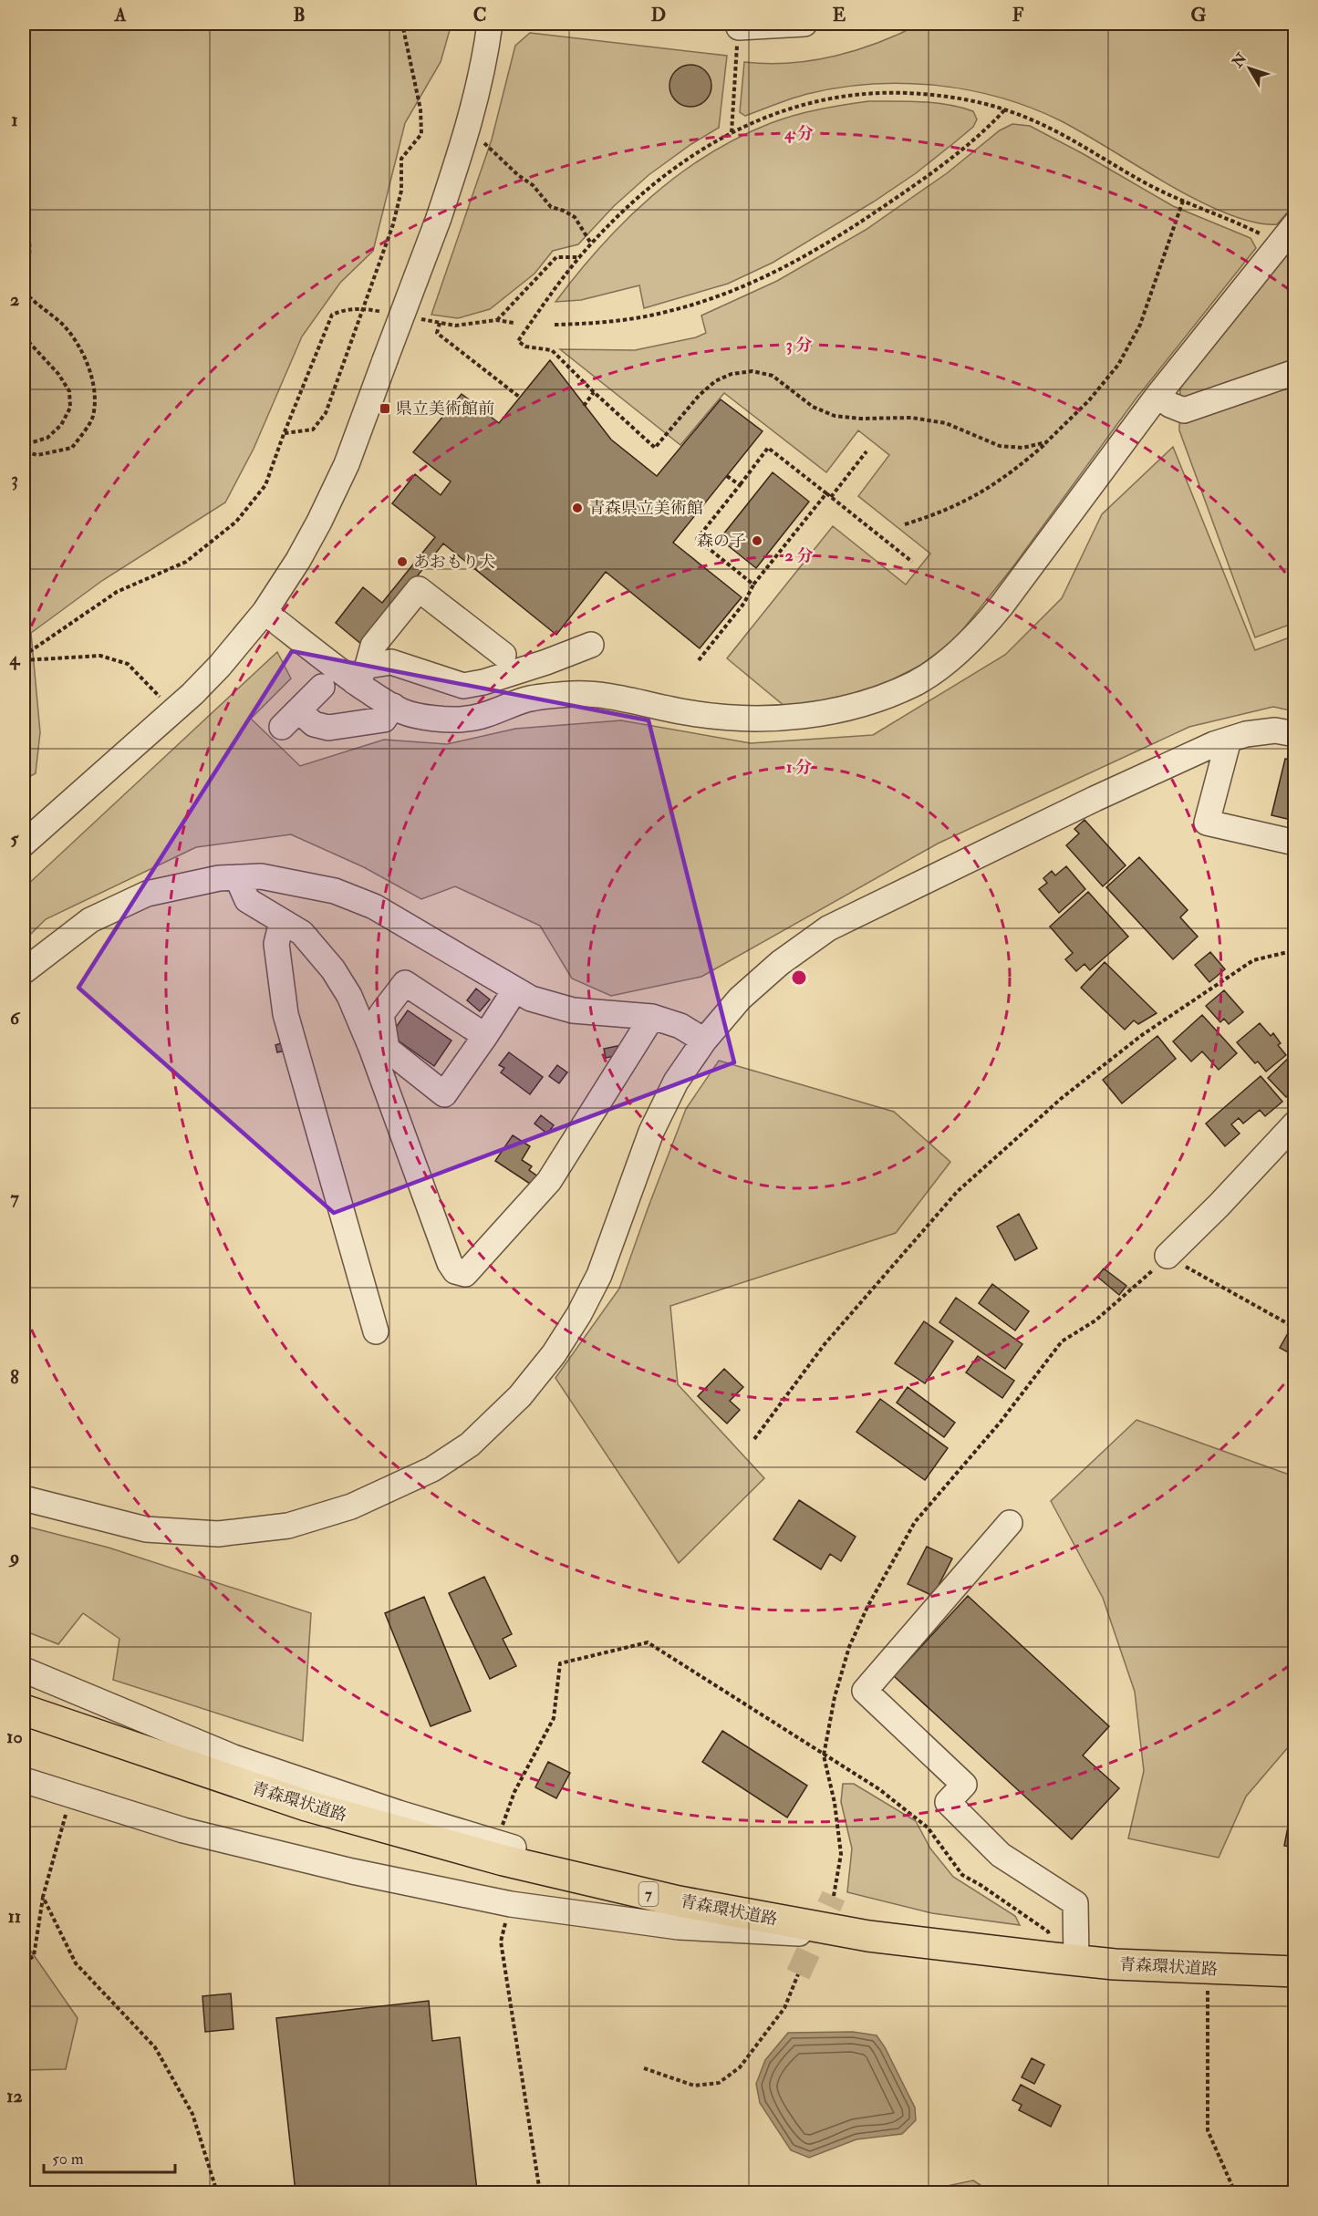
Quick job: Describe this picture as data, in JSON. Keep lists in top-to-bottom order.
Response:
{
  "streets": {
    "highway": ["青森環状道路", "7"]
  },
  "places": {
    "transit": ["県立美術館前"],
    "other": ["青森県立美術館", "森の子", "あおもり犬"]
  },
  "scale_bar": "50 m",
  "north": "top left",
  "grid": {
    "columns": [
      "A",
      "B",
      "C",
      "D",
      "E",
      "F",
      "G"
    ],
    "rows": [
      "1",
      "2",
      "3",
      "4",
      "5",
      "6",
      "7",
      "8",
      "9",
      "10",
      "11",
      "12"
    ]
  },
  "rings": [
    "4 分",
    "3 分",
    "2 分",
    "1 分"
  ]
}
